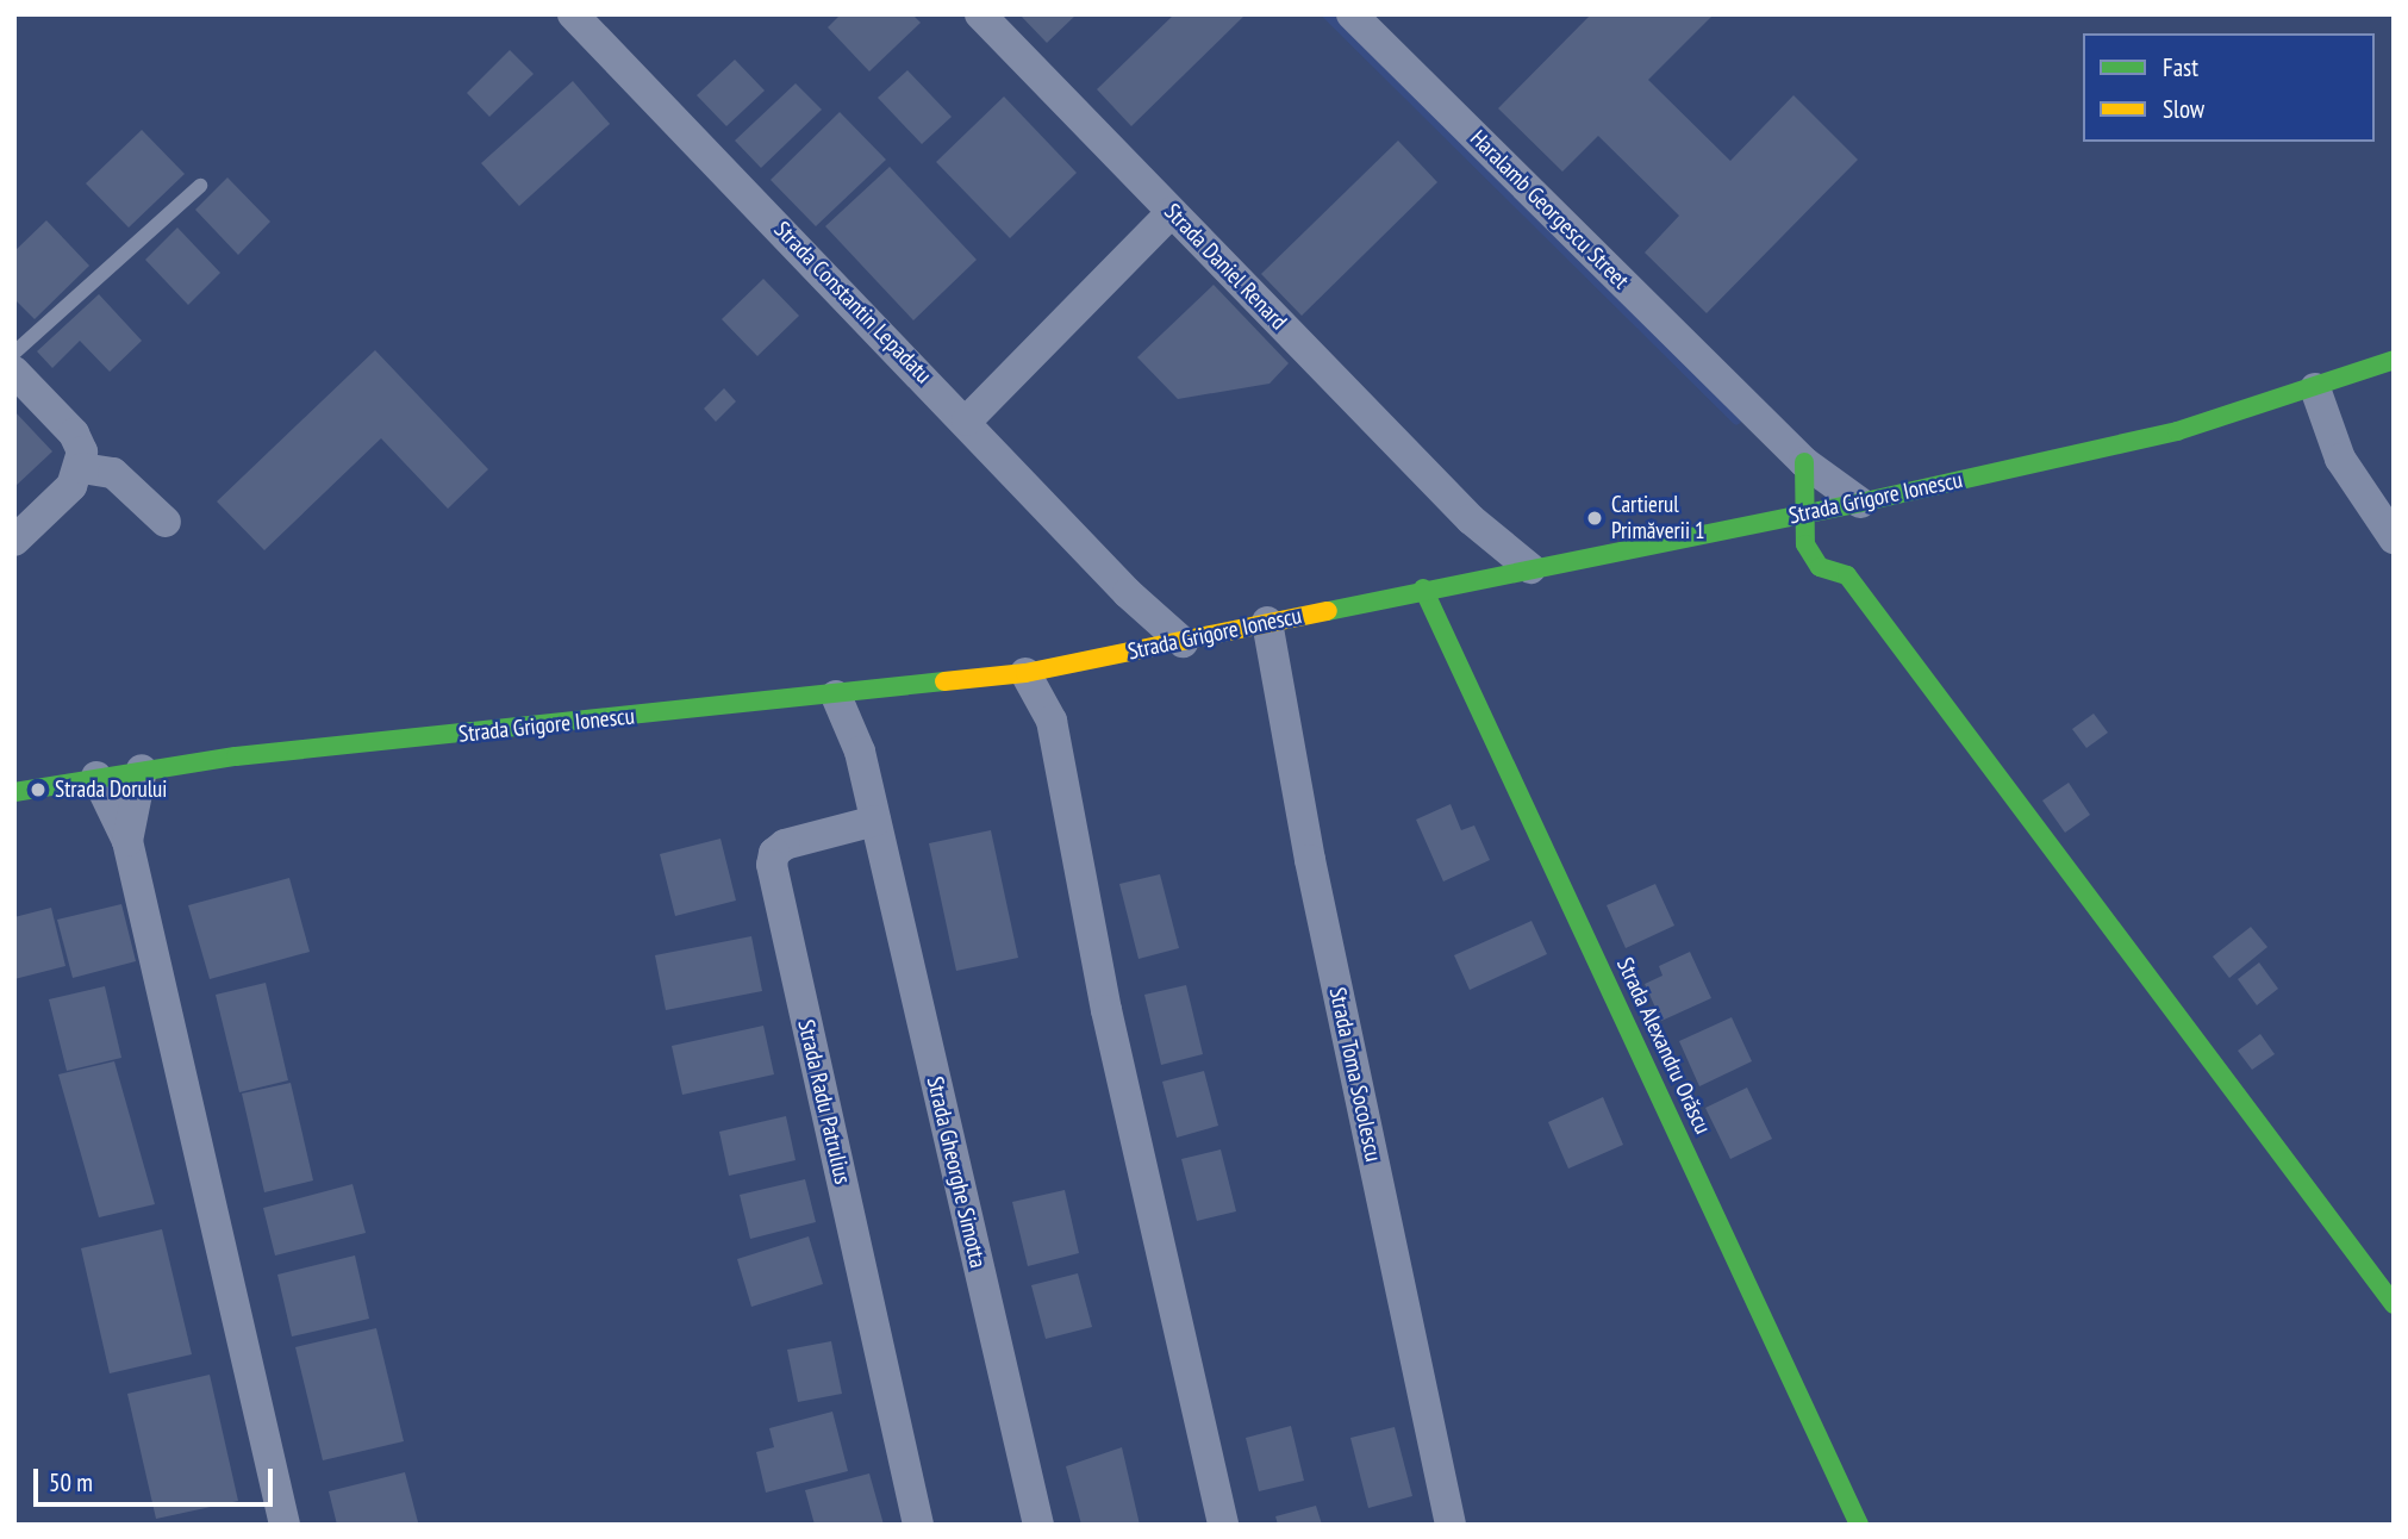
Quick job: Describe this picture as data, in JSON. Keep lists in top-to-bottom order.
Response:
{
  "streets": {
    "main road": ["Strada Grigore Ionescu", "Strada Alexandru Orăscu"],
    "street": [
      "Strada Daniel Renard",
      "Strada Constantin Lepadatu",
      "Strada Toma Socolescu",
      "Strada Radu Patrulius",
      "Strada Gheorghe Simotta"
    ]
  },
  "crossings": [
    ["Strada Daniel Renard", "Strada Grigore Ionescu"],
    ["Strada Constantin Lepadatu", "Strada Grigore Ionescu"],
    ["Strada Grigore Ionescu", "Strada Alexandru Orăscu"],
    ["Strada Grigore Ionescu", "Strada Toma Socolescu"],
    ["Strada Radu Patrulius", "Strada Gheorghe Simotta"]
  ],
  "places": ["Cartierul Primăverii 1", "Strada Dorului"],
  "legend": ["Fast", "Slow"],
  "scale_bar": "50 m"
}
